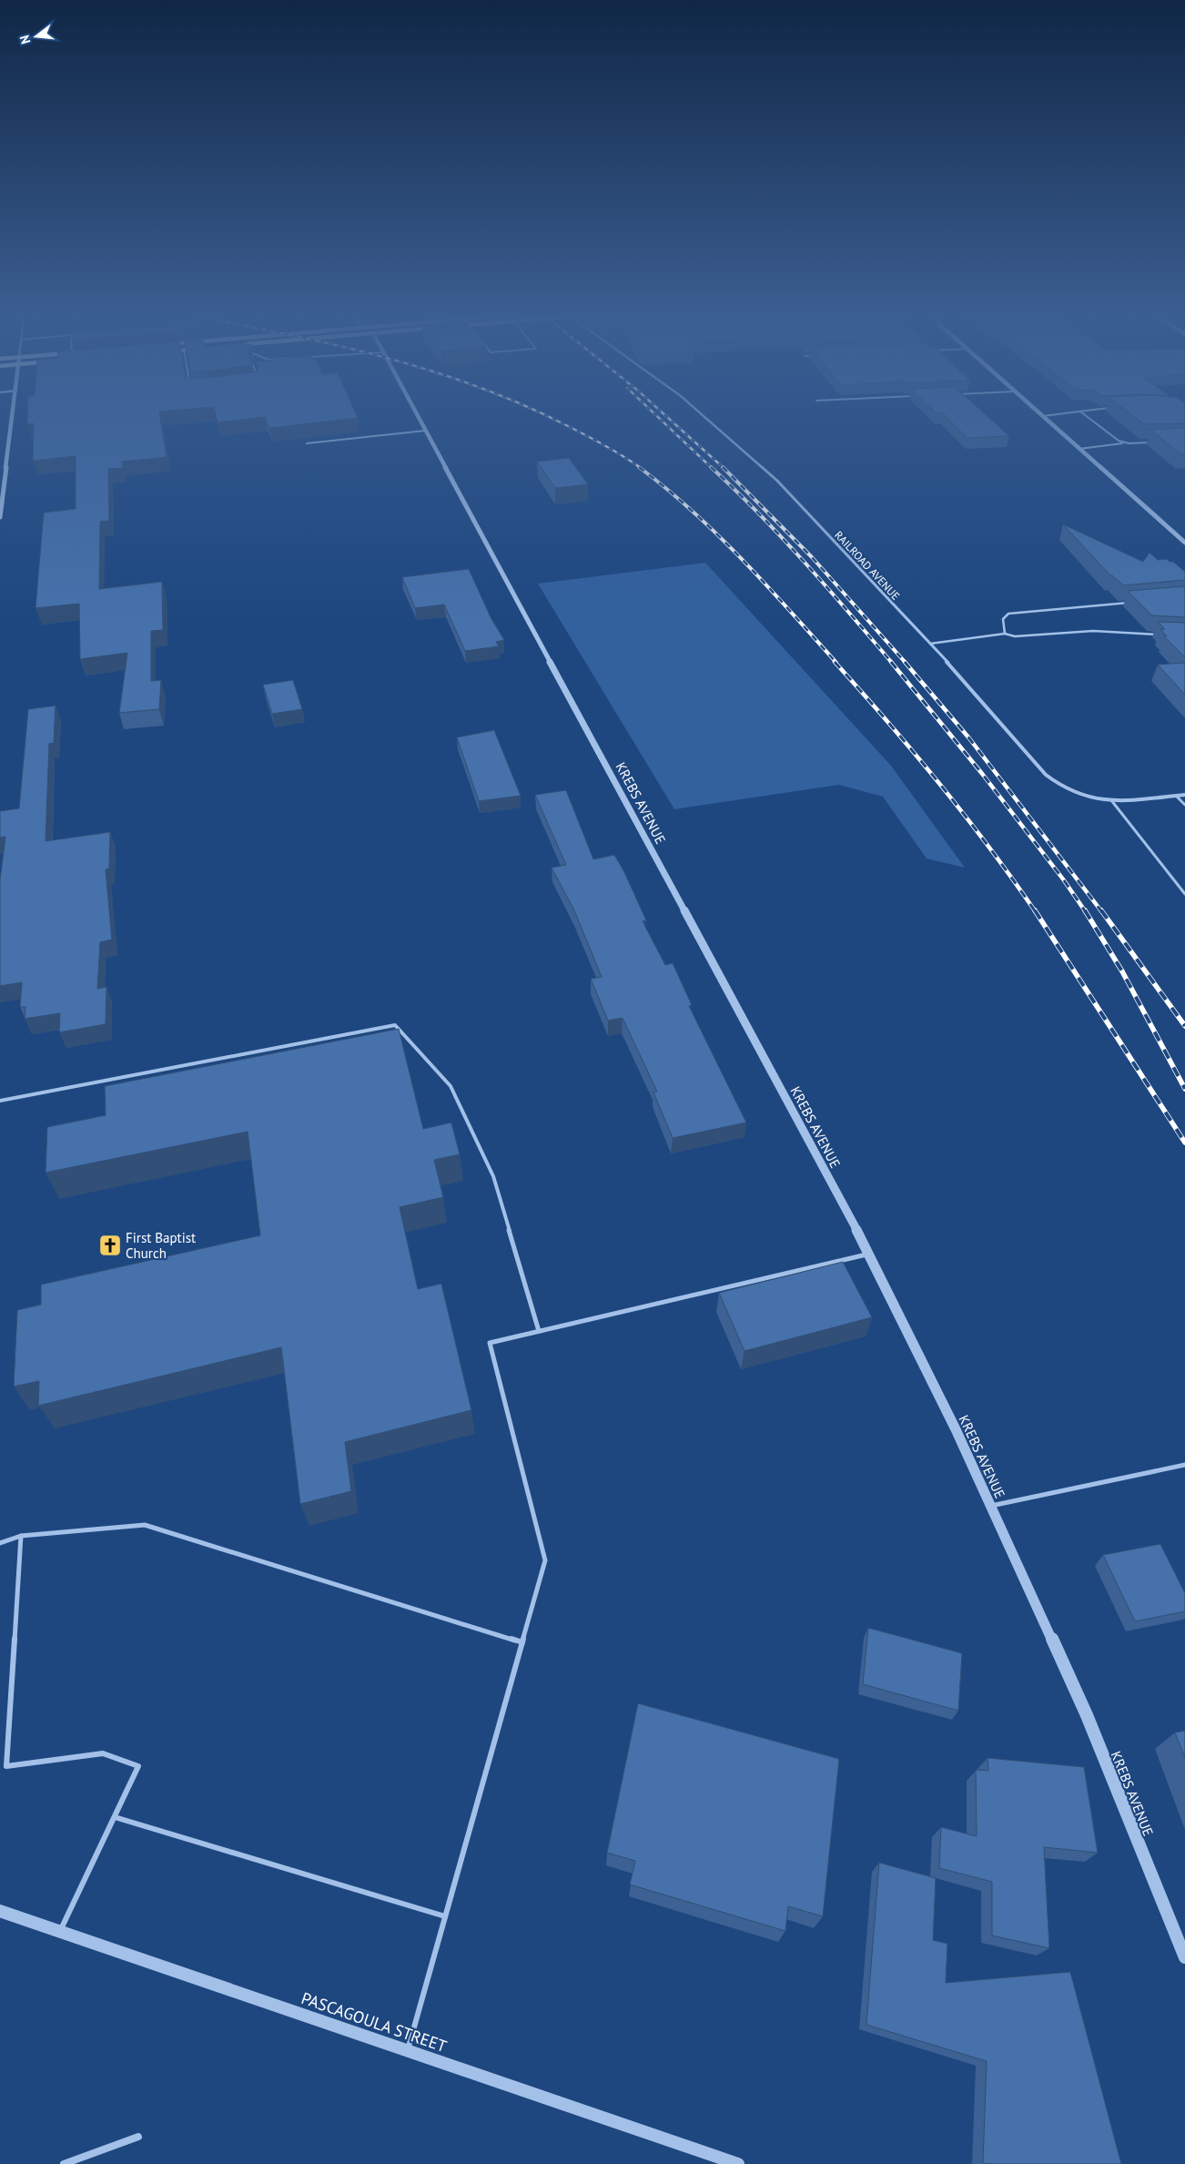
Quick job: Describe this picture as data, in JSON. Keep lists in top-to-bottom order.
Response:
{
  "streets": {
    "street": ["RAILROAD AVENUE", "KREBS AVENUE", "PASCAGOULA STREET"]
  },
  "places": {
    "church": ["First Baptist Church"]
  },
  "north": "left"
}
